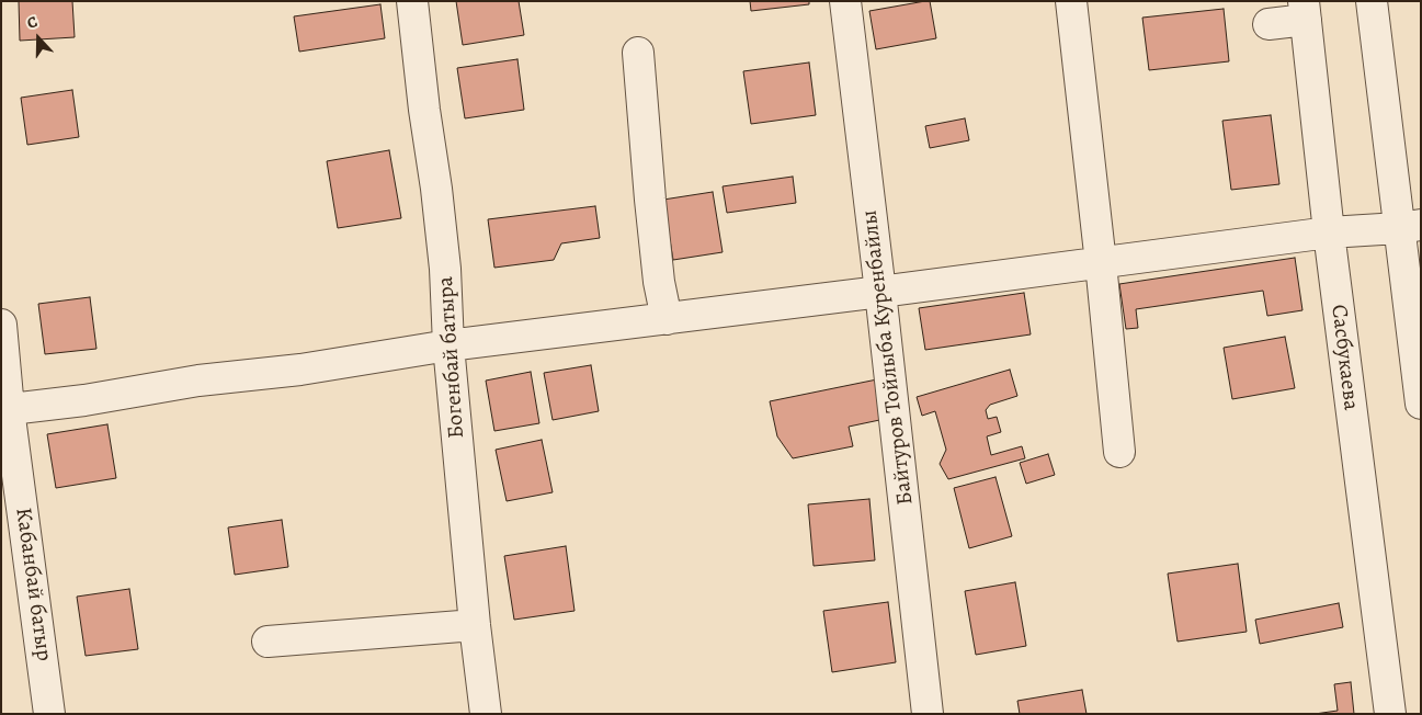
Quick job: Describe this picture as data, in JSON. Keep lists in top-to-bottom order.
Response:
{
  "streets": {
    "street": [
      "Богенбай батыра",
      "Байтуров Тойлыба Куренбайлы",
      "Сасбукаева",
      "Кабанбай батыр"
    ]
  },
  "north": "top"
}
